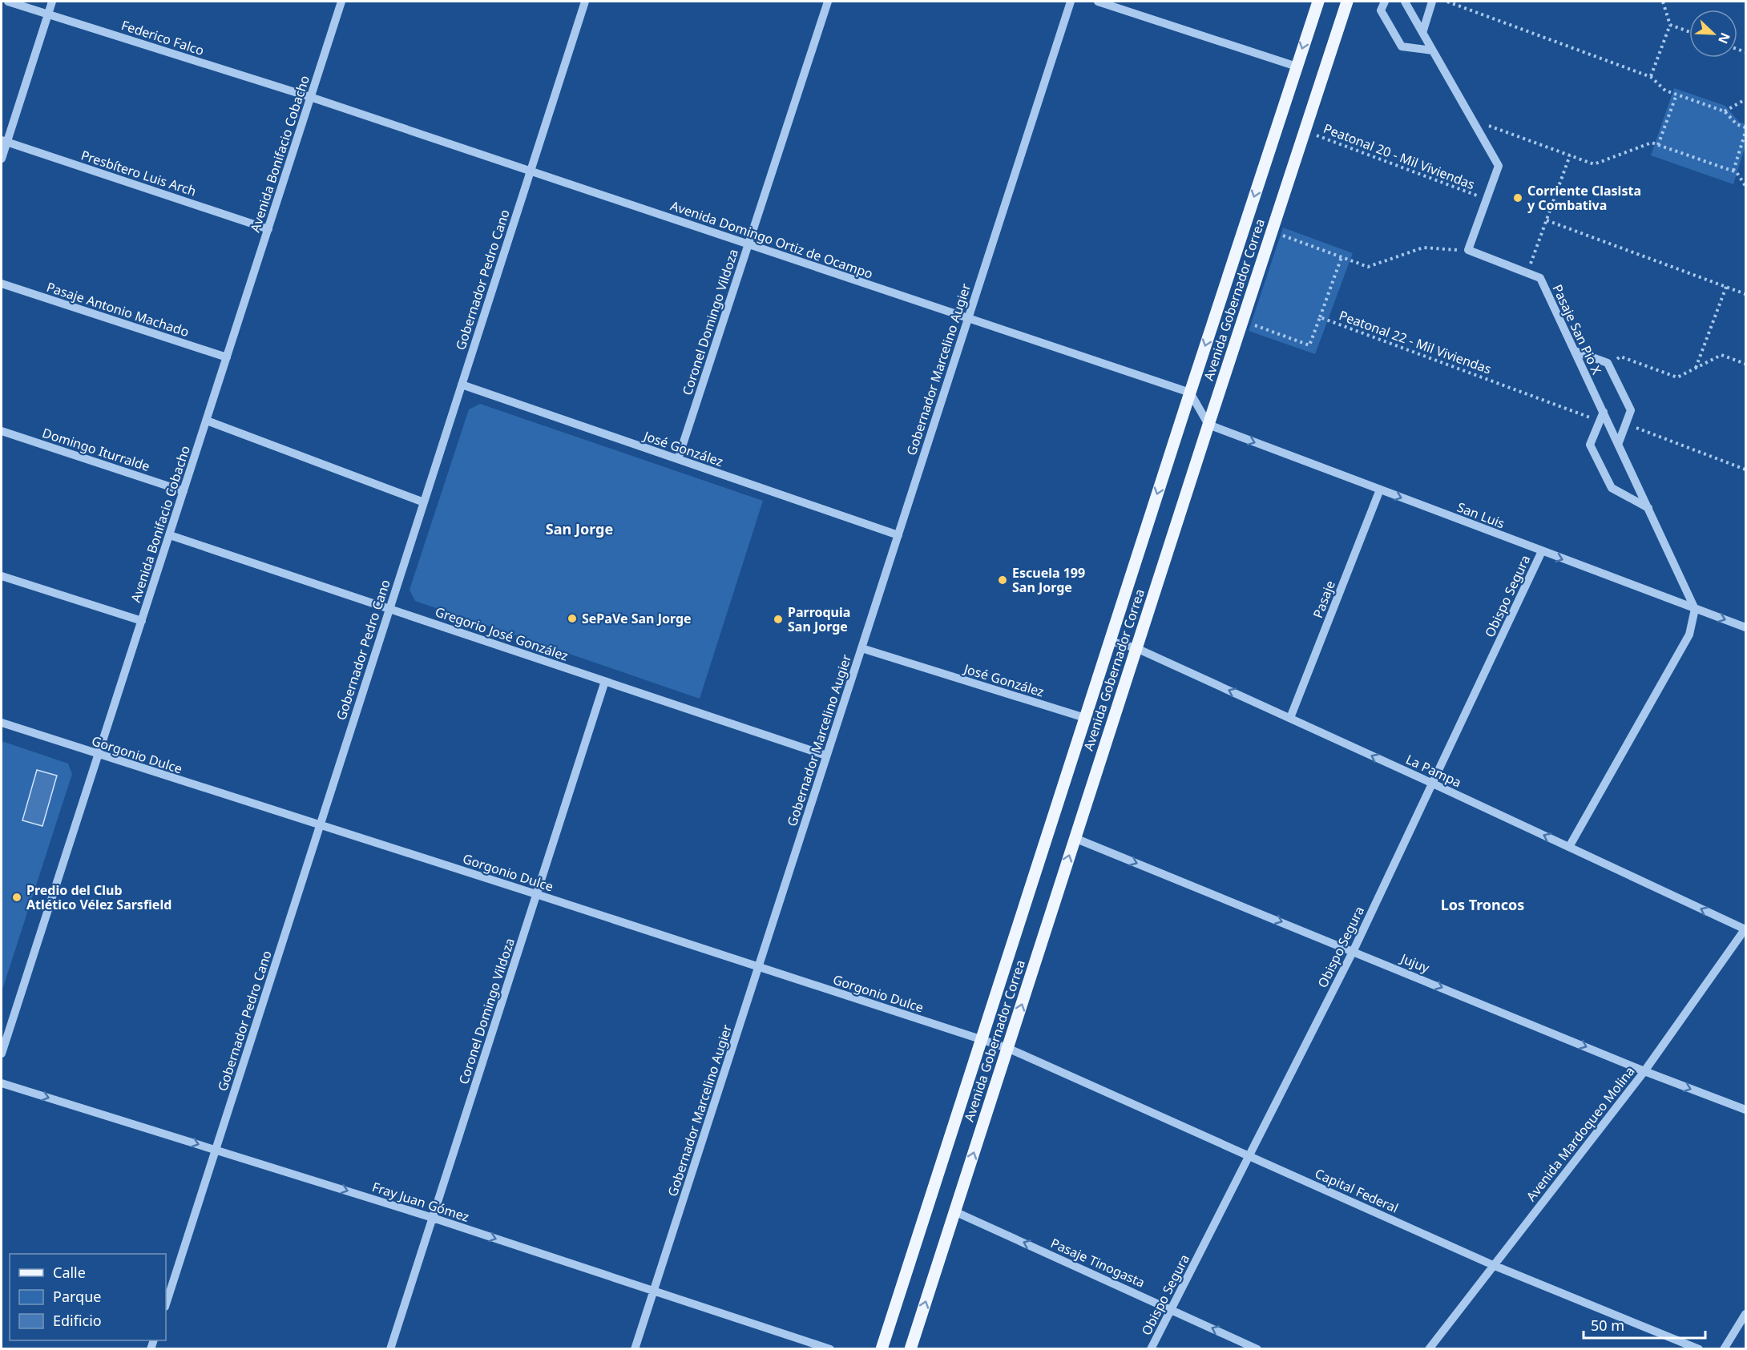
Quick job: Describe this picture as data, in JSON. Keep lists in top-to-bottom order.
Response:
{
  "streets": {
    "main road": ["Avenida Gobernador Correa"],
    "street": [
      "Federico Falco",
      "Avenida Bonifacio Cobacho",
      "Presbítero Luis Arch",
      "Avenida Domingo Ortiz de Ocampo",
      "Gobernador Pedro Cano",
      "Pasaje Antonio Machado",
      "Coronel Domingo Vildoza",
      "Pasaje San Pio X",
      "Gobernador Marcelino Augier",
      "José González",
      "Domingo Iturralde",
      "San Luis",
      "Obispo Segura",
      "Pasaje",
      "Gregorio José González",
      "Gorgonio Dulce",
      "La Pampa",
      "Jujuy",
      "Avenida Mardoqueo Molina",
      "Capital Federal",
      "Fray Juan Gómez",
      "Pasaje Tinogasta"
    ],
    "path": ["Peatonal 20 - Mil Viviendas", "Peatonal 22 - Mil Viviendas"]
  },
  "crossings": [
    ["Federico Falco", "Avenida Bonifacio Cobacho"],
    ["Federico Falco", "Avenida Domingo Ortiz de Ocampo"],
    ["Avenida Bonifacio Cobacho", "Presbítero Luis Arch"],
    ["Avenida Bonifacio Cobacho", "Avenida Domingo Ortiz de Ocampo"],
    ["Avenida Bonifacio Cobacho", "Pasaje Antonio Machado"],
    ["Avenida Bonifacio Cobacho", "Domingo Iturralde"],
    ["Avenida Bonifacio Cobacho", "Gregorio José González"],
    ["Avenida Bonifacio Cobacho", "Gorgonio Dulce"],
    ["Peatonal 20 - Mil Viviendas", "Avenida Gobernador Correa"],
    ["Avenida Domingo Ortiz de Ocampo", "Gobernador Pedro Cano"],
    ["Avenida Domingo Ortiz de Ocampo", "Avenida Gobernador Correa"],
    ["Avenida Domingo Ortiz de Ocampo", "Coronel Domingo Vildoza"],
    ["Avenida Domingo Ortiz de Ocampo", "Gobernador Marcelino Augier"],
    ["Gobernador Pedro Cano", "José González"],
    ["Gobernador Pedro Cano", "Gregorio José González"],
    ["Gobernador Pedro Cano", "Gorgonio Dulce"],
    ["Gobernador Pedro Cano", "Fray Juan Gómez"],
    ["Avenida Gobernador Correa", "Peatonal 22 - Mil Viviendas"],
    ["Avenida Gobernador Correa", "José González"],
    ["Avenida Gobernador Correa", "San Luis"],
    ["Avenida Gobernador Correa", "Gorgonio Dulce"],
    ["Avenida Gobernador Correa", "La Pampa"],
    ["Avenida Gobernador Correa", "Jujuy"],
    ["Avenida Gobernador Correa", "Capital Federal"],
    ["Avenida Gobernador Correa", "Pasaje Tinogasta"],
    ["Coronel Domingo Vildoza", "José González"],
    ["Coronel Domingo Vildoza", "Gregorio José González"],
    ["Coronel Domingo Vildoza", "Gorgonio Dulce"],
    ["Coronel Domingo Vildoza", "Fray Juan Gómez"],
    ["Pasaje San Pio X", "San Luis"],
    ["Gobernador Marcelino Augier", "José González"],
    ["Gobernador Marcelino Augier", "Gregorio José González"],
    ["Gobernador Marcelino Augier", "Gorgonio Dulce"],
    ["Gobernador Marcelino Augier", "Fray Juan Gómez"],
    ["San Luis", "Obispo Segura"],
    ["San Luis", "Pasaje"],
    ["Obispo Segura", "La Pampa"],
    ["Obispo Segura", "Jujuy"],
    ["Obispo Segura", "Capital Federal"],
    ["Obispo Segura", "Pasaje Tinogasta"],
    ["Pasaje", "La Pampa"],
    ["Gorgonio Dulce", "Capital Federal"],
    ["La Pampa", "Avenida Mardoqueo Molina"],
    ["Jujuy", "Avenida Mardoqueo Molina"],
    ["Avenida Mardoqueo Molina", "Capital Federal"]
  ],
  "one_way": [
    "San Luis",
    "La Pampa",
    "Jujuy",
    "Fray Juan Gómez",
    "Pasaje Tinogasta"
  ],
  "districts": ["San Jorge", "Los Troncos"],
  "places": [
    "Corriente Clasista y Combativa",
    "Escuela 199 San Jorge",
    "SePaVe San Jorge",
    "Parroquia San Jorge",
    "Predio del Club Atlético Vélez Sarsfield"
  ],
  "legend": ["Calle", "Parque", "Edificio"],
  "scale_bar": "50 m",
  "north": "bottom right"
}
